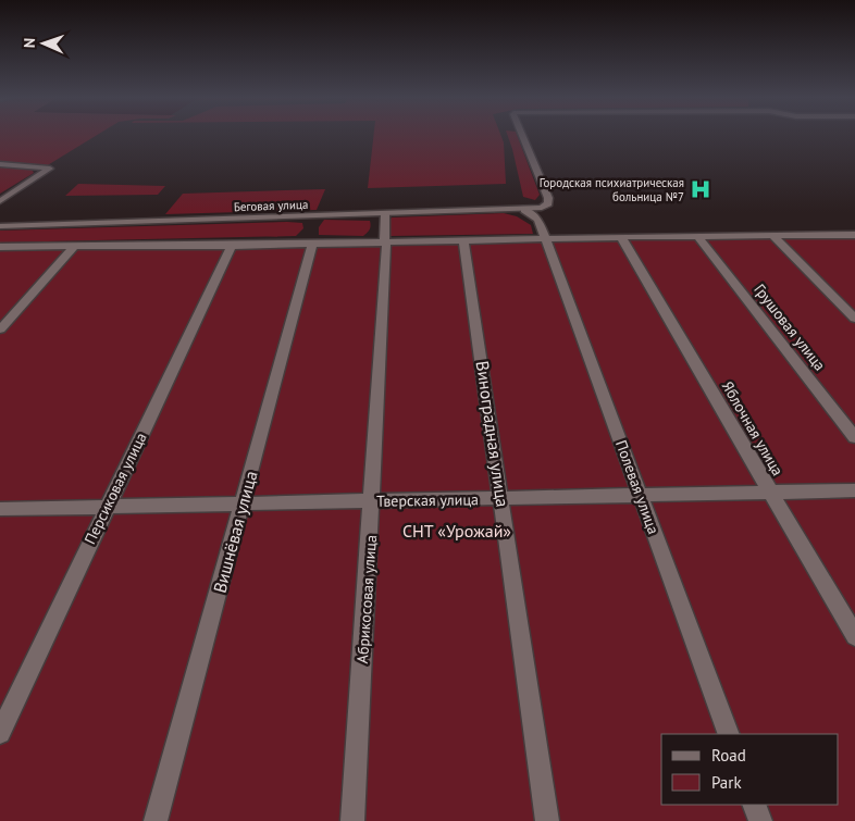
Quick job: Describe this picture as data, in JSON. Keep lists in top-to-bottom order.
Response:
{
  "streets": {
    "street": [
      "Беговая улица",
      "Грушовая улица",
      "Яблочная улица",
      "Виноградная улица",
      "Полевая улица",
      "Персиковая улица",
      "Тверская улица",
      "Вишнёвая улица",
      "Абрикосовая улица"
    ]
  },
  "crossings": [
    ["Беговая улица", "Полевая улица"],
    ["Беговая улица", "Абрикосовая улица"],
    ["Яблочная улица", "Тверская улица"],
    ["Виноградная улица", "Тверская улица"],
    ["Полевая улица", "Тверская улица"],
    ["Персиковая улица", "Тверская улица"],
    ["Тверская улица", "Вишнёвая улица"],
    ["Тверская улица", "Абрикосовая улица"]
  ],
  "parks": ["СНТ «Урожай»"],
  "places": {
    "hospital": ["Городская психиатрическая больница №7"]
  },
  "legend": ["Road", "Park"],
  "north": "left"
}
